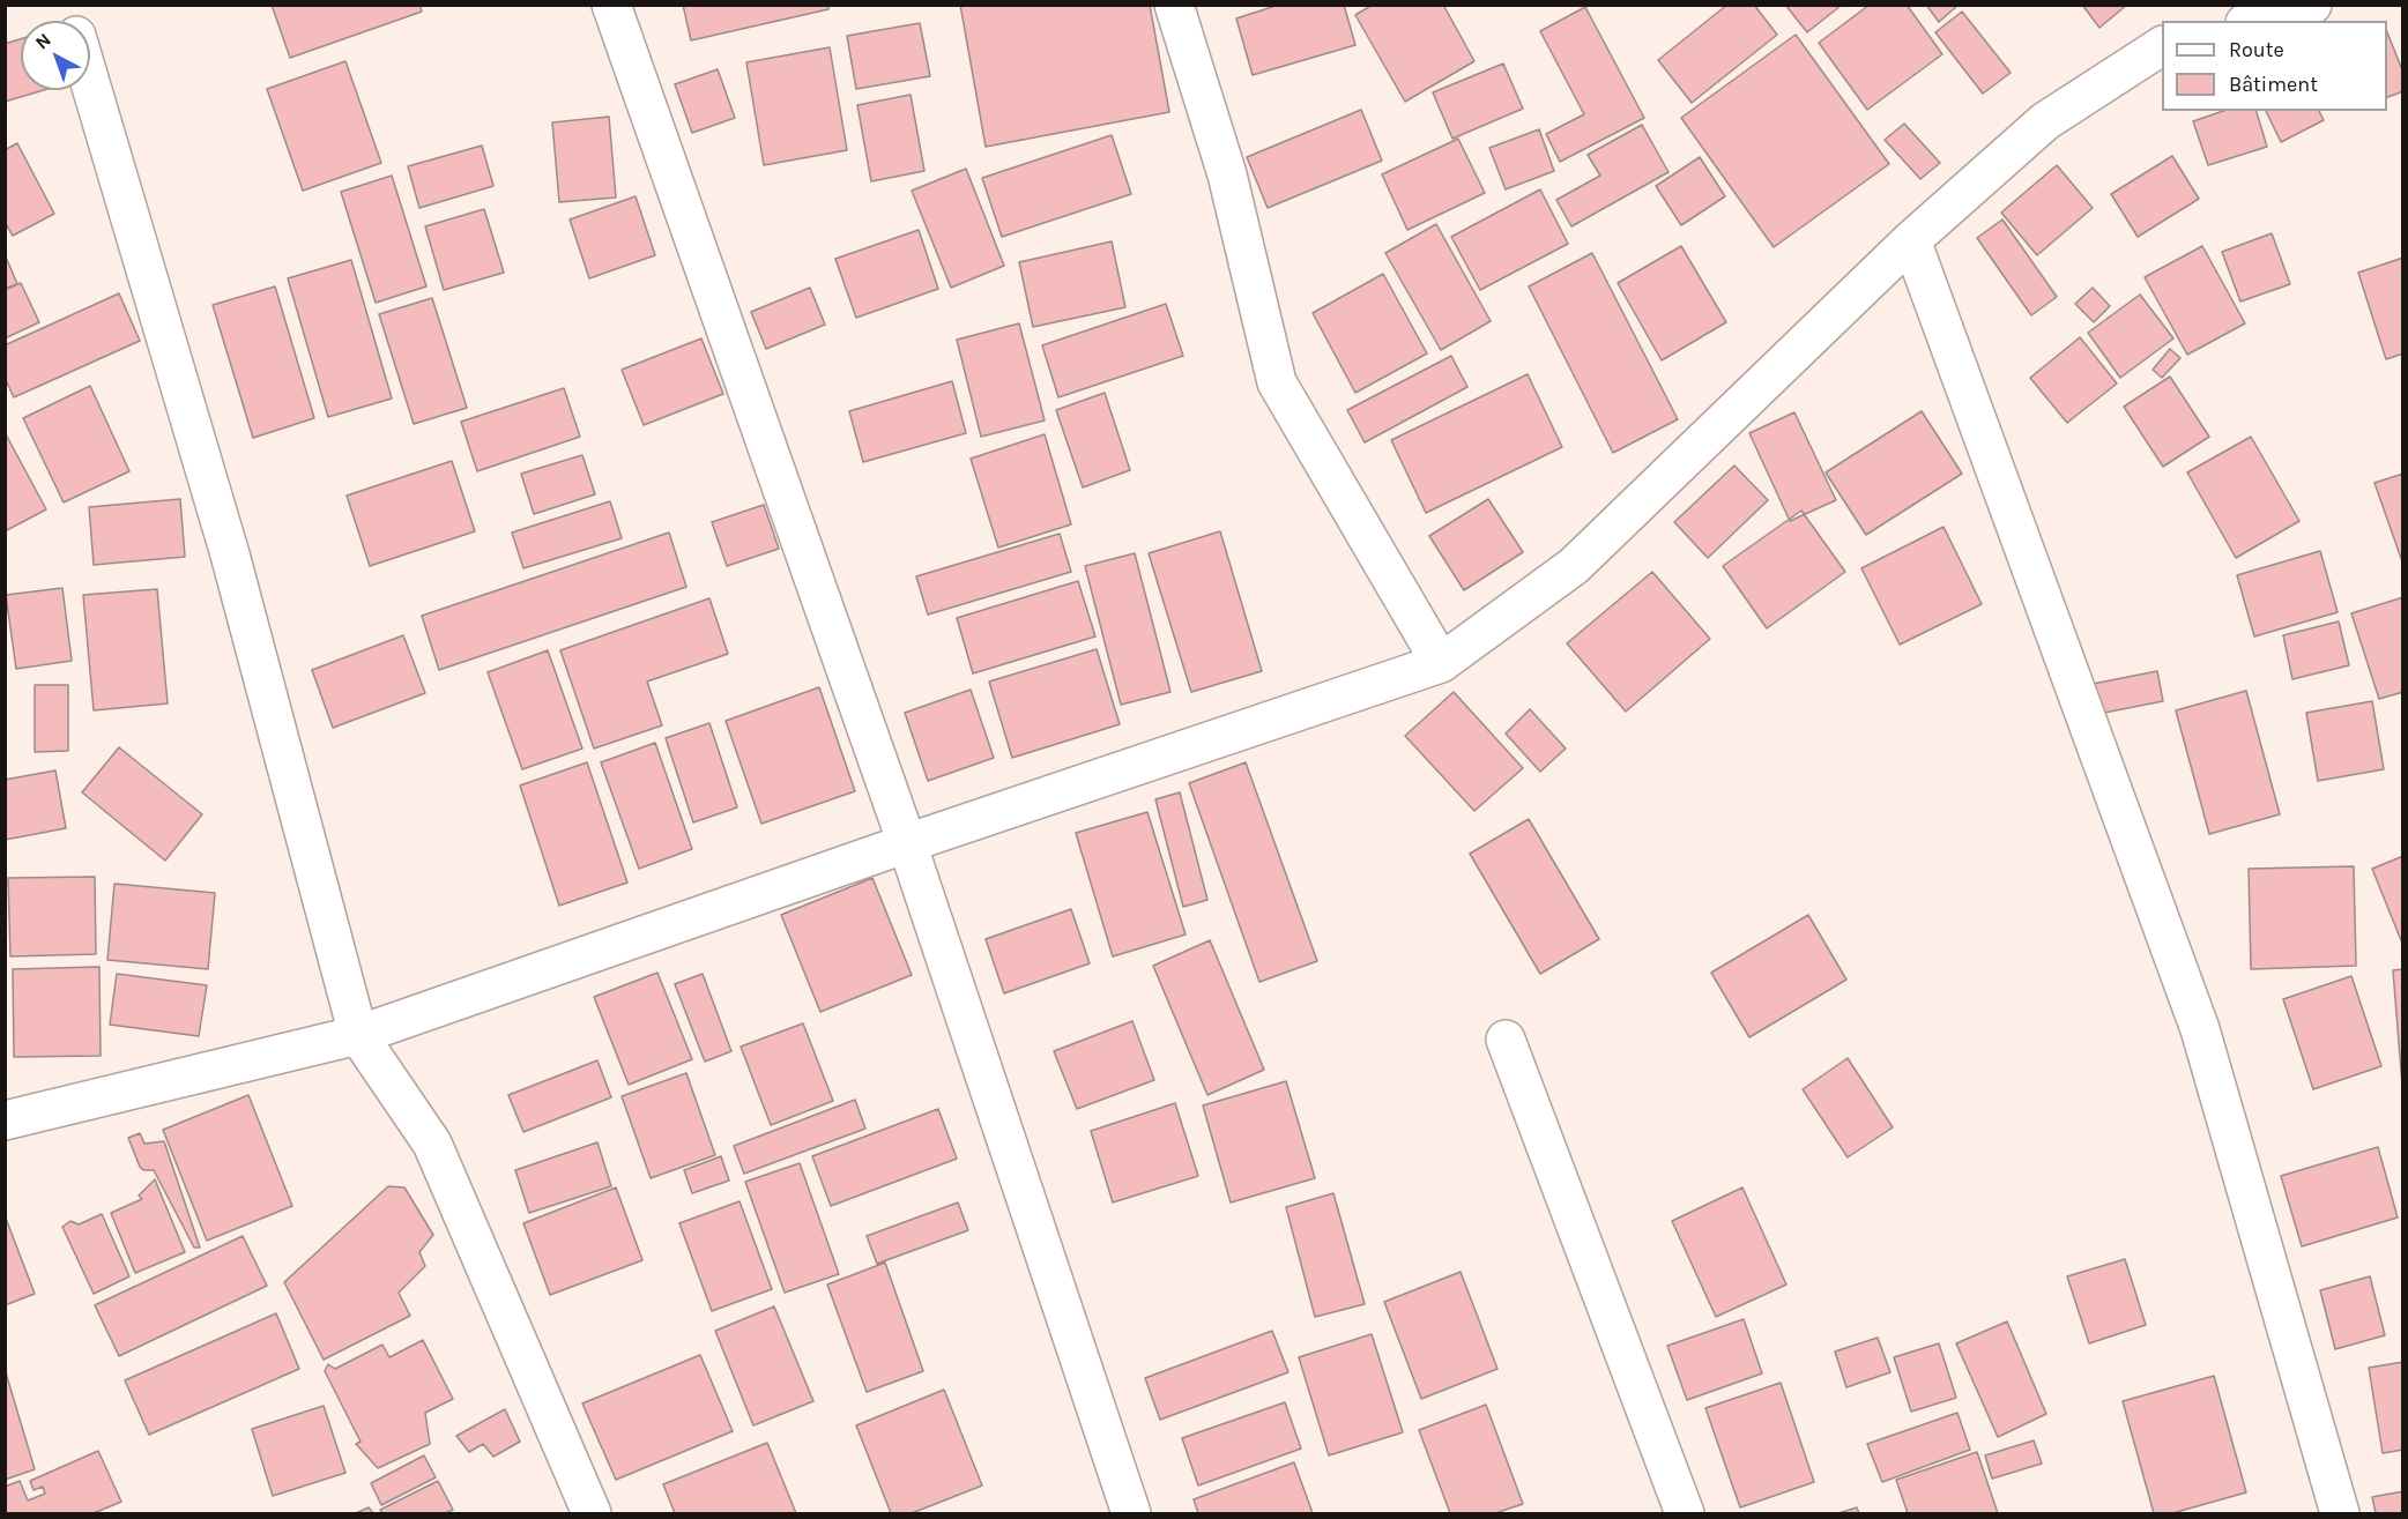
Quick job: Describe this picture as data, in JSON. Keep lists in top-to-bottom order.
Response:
{
  "legend": ["Route", "Bâtiment"],
  "north": "top left"
}
